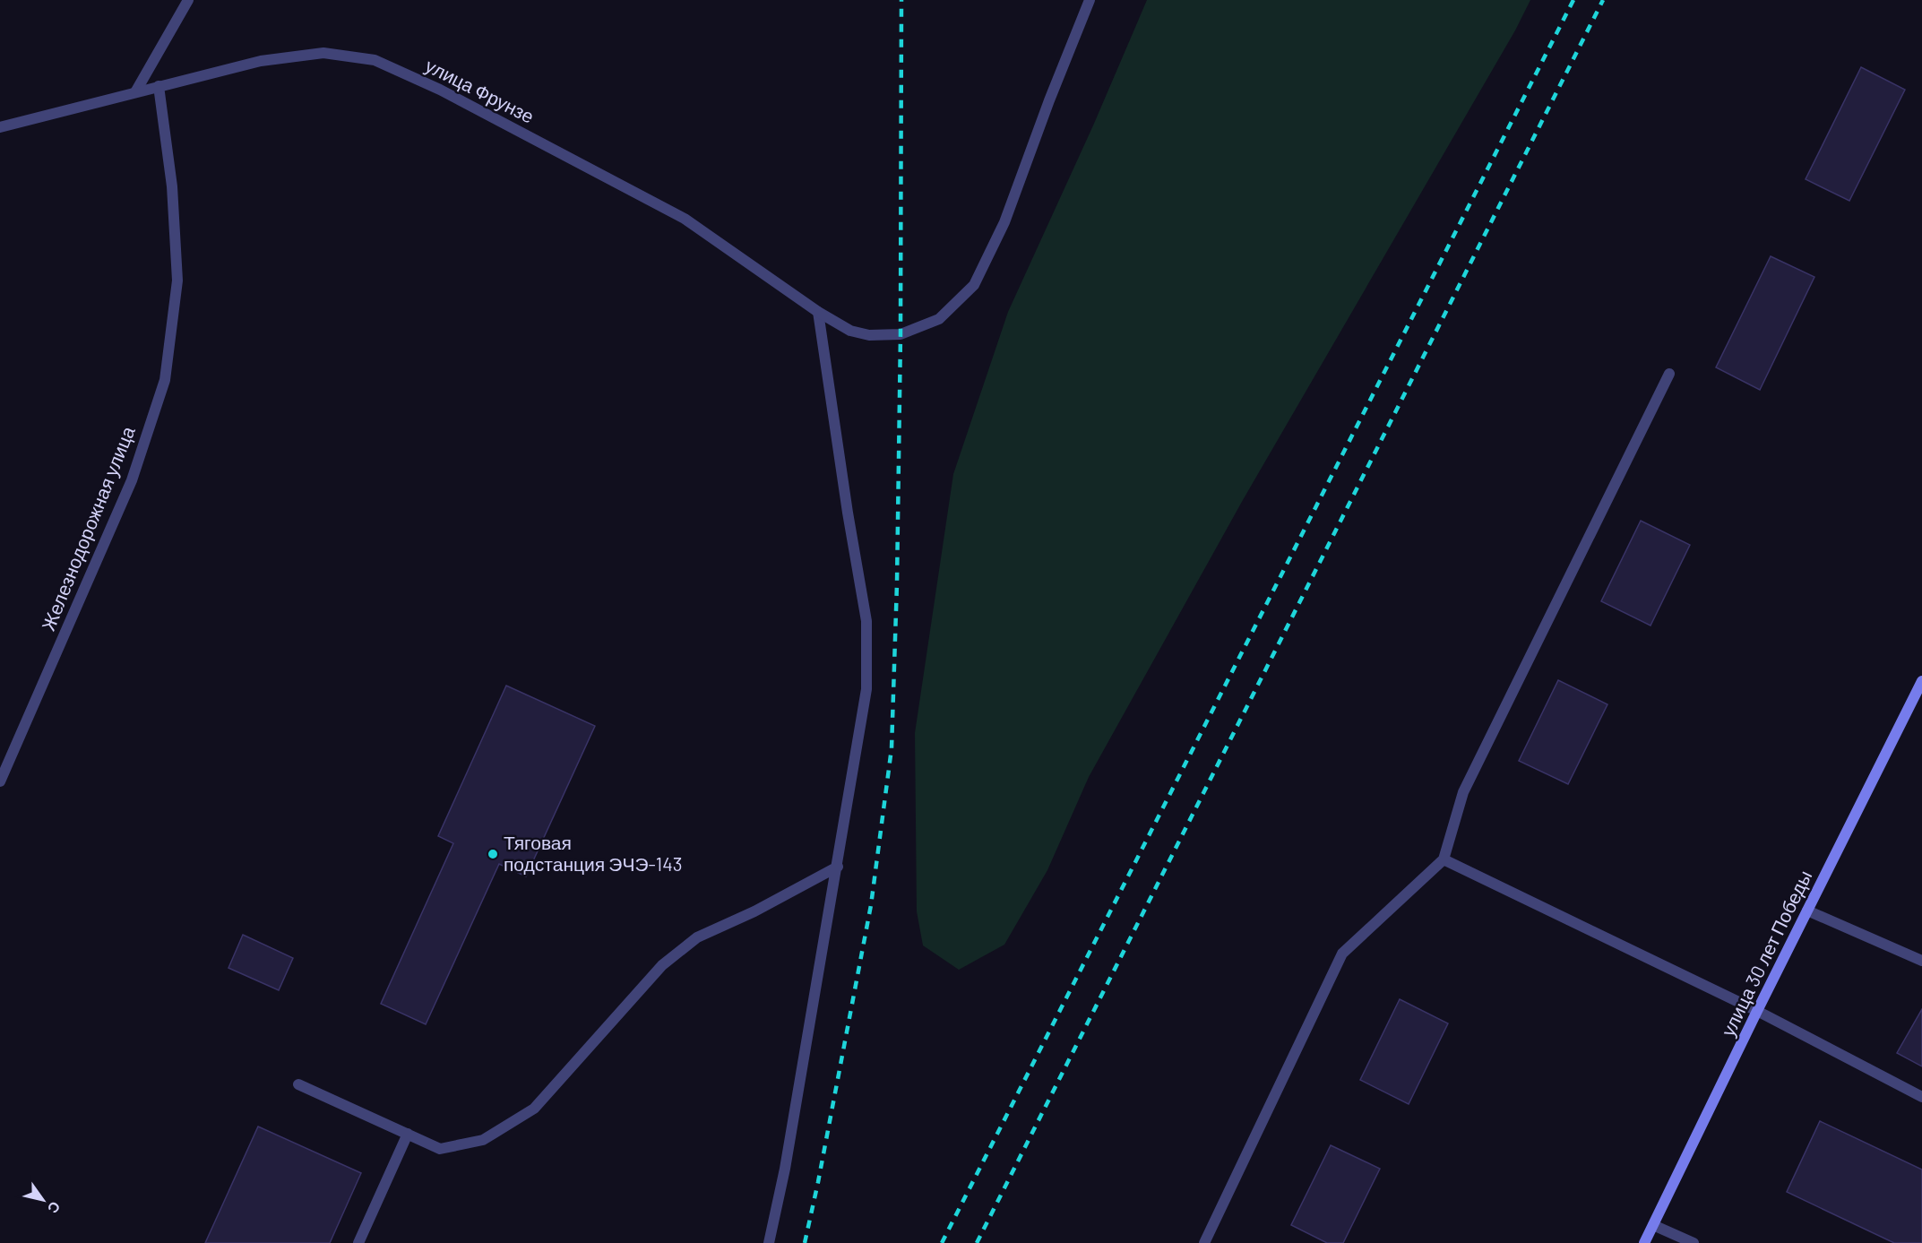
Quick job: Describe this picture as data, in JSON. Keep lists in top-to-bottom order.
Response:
{
  "streets": {
    "main road": ["улица 30 лет Победы"],
    "street": ["улица Фрунзе", "Железнодорожная улица"]
  },
  "crossings": [
    ["улица Фрунзе", "Железнодорожная улица"]
  ],
  "places": ["Тяговая подстанция ЭЧЭ-143"],
  "north": "bottom right"
}
